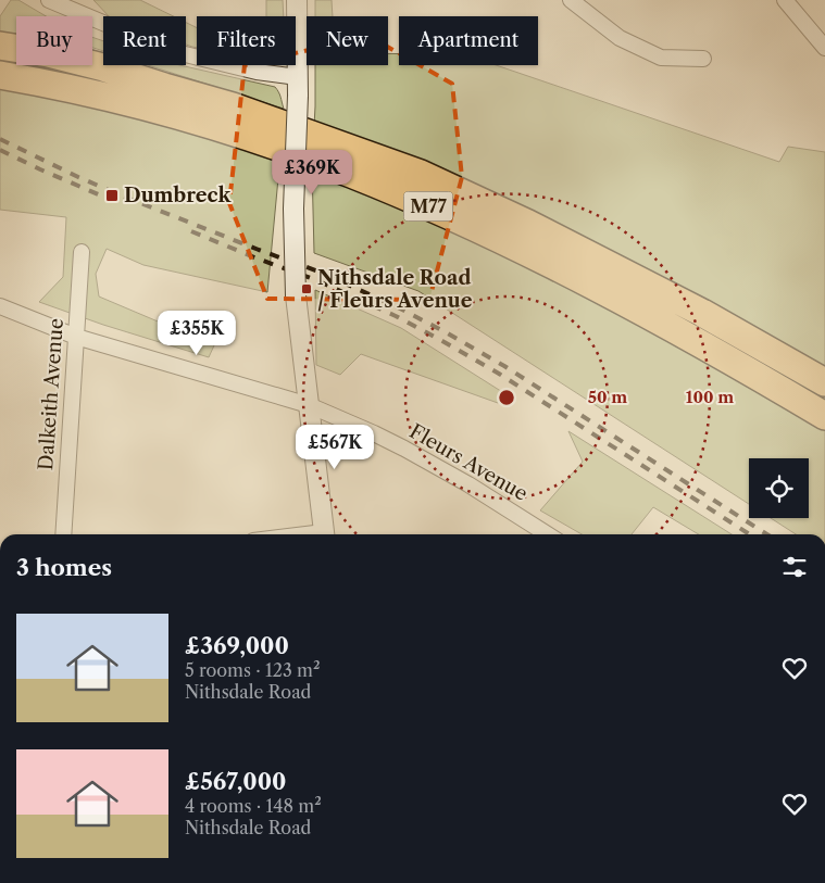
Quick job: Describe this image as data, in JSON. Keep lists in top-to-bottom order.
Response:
{
  "streets": {
    "highway": ["M77"],
    "street": ["Dalkeith Avenue", "Fleurs Avenue"]
  },
  "crossings": [
    ["Dalkeith Avenue", "Fleurs Avenue"]
  ],
  "places": {
    "transit": ["Dumbreck", "Nithsdale Road / Fleurs Avenue"]
  },
  "page": {
    "chip": [
      "Buy",
      "Rent",
      "Filters",
      "New",
      "Apartment"
    ],
    "price": ["£369K", "£355K", "£567K"],
    "heading": "3 homes",
    "list": [
      {
        "name": "£369,000",
        "note": "5 rooms · 123 m² · Nithsdale Road"
      },
      {
        "name": "£567,000",
        "note": "4 rooms · 148 m² · Nithsdale Road"
      }
    ]
  },
  "rings": ["50 m", "100 m"]
}
